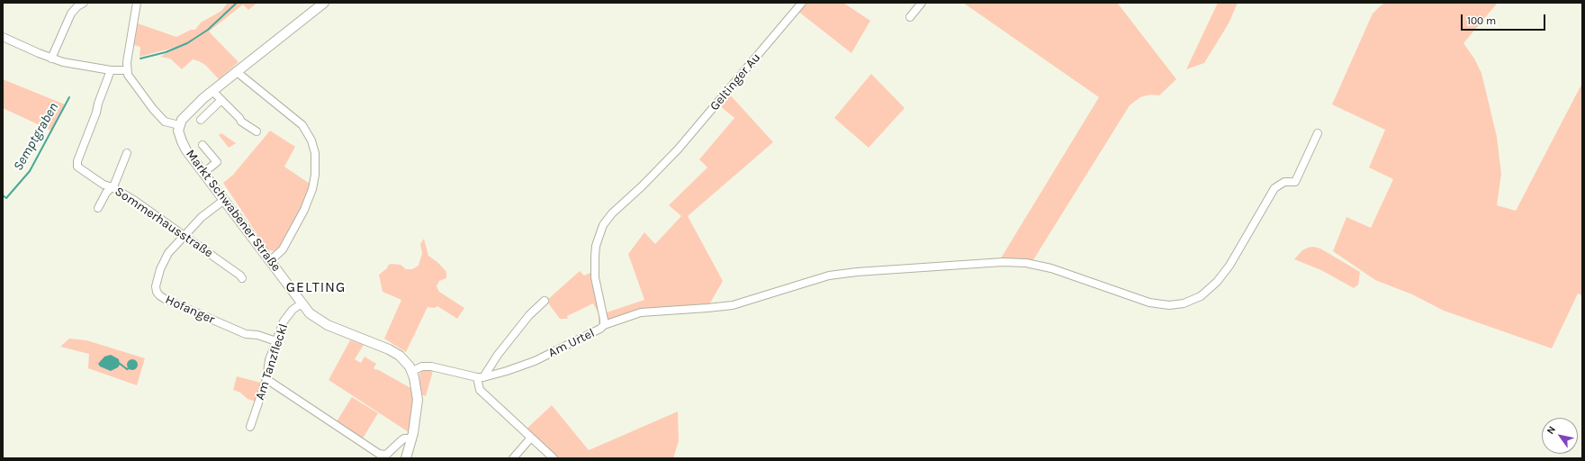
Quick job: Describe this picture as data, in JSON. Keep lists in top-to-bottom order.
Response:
{
  "streets": {
    "main road": ["Markt Schwabener Straße"],
    "street": [
      "Geltinger Au",
      "Sommerhausstraße",
      "Hofanger",
      "Am Urtel",
      "Am Tanzfleckl"
    ]
  },
  "crossings": [
    ["Geltinger Au", "Am Urtel"],
    ["Markt Schwabener Straße", "Hofanger"],
    ["Markt Schwabener Straße", "Am Urtel"],
    ["Markt Schwabener Straße", "Am Tanzfleckl"],
    ["Sommerhausstraße", "Hofanger"],
    ["Hofanger", "Am Tanzfleckl"]
  ],
  "districts": ["GELTING"],
  "water": ["Semptgraben"],
  "scale_bar": "100 m",
  "north": "top left"
}
